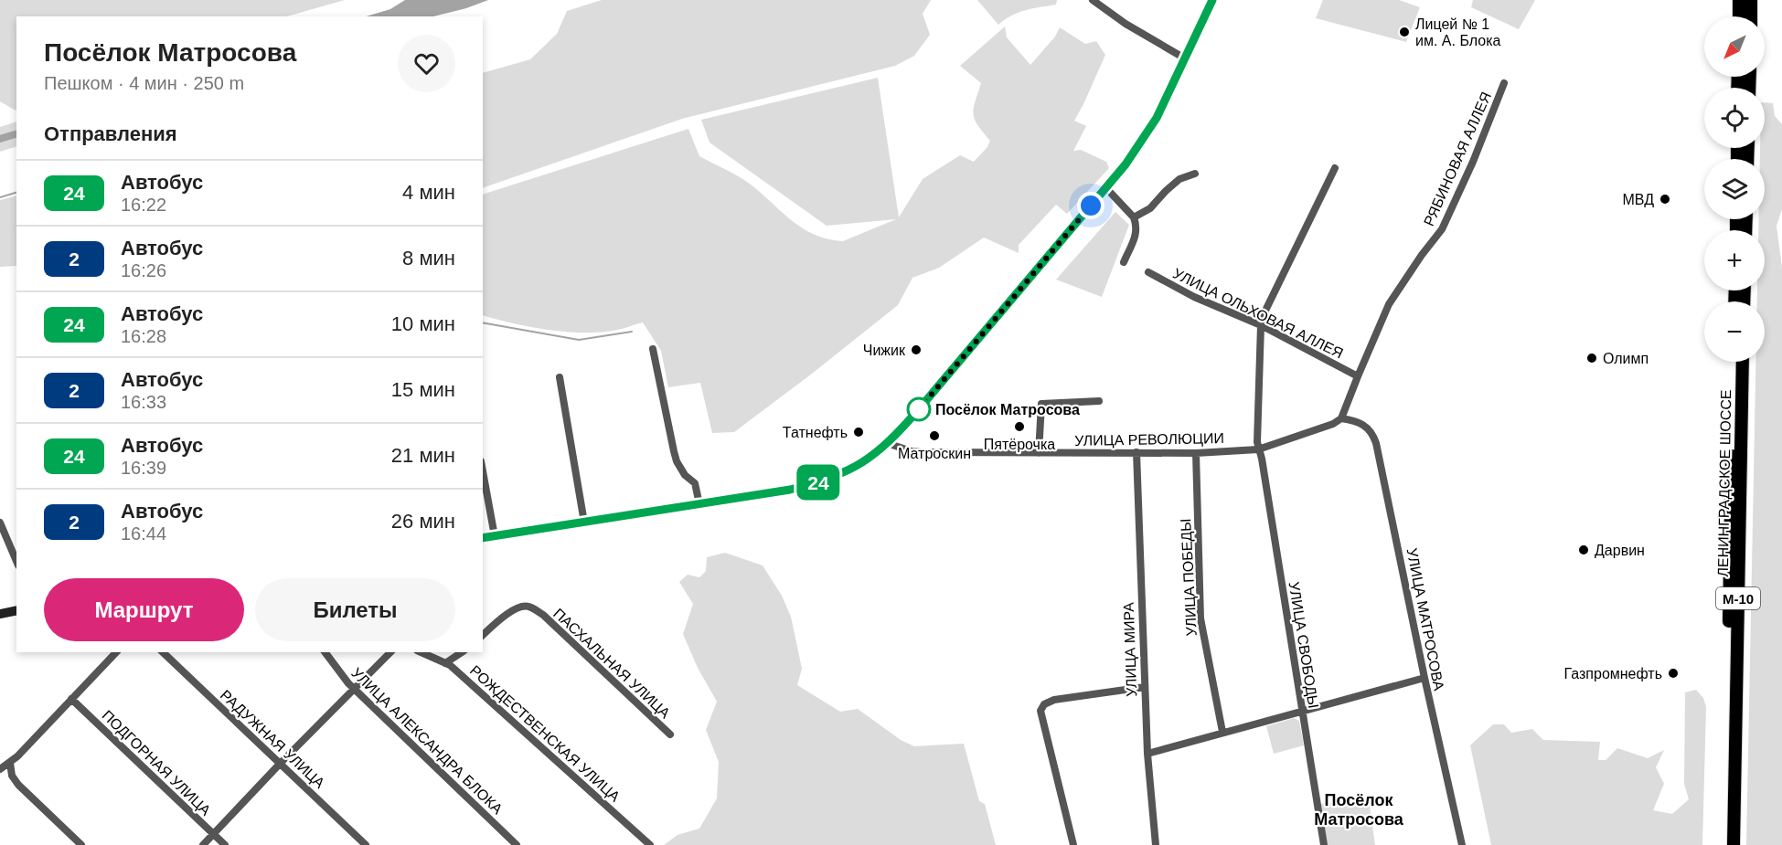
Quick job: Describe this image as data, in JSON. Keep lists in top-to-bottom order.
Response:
{
  "streets": {
    "highway": ["ЛЕНИНГРАДСКОЕ ШОССЕ", "М-10"],
    "street": [
      "РЯБИНОВАЯ АЛЛЕЯ",
      "УЛИЦА ОЛЬХОВАЯ АЛЛЕЯ",
      "УЛИЦА РЕВОЛЮЦИИ",
      "УЛИЦА ПОБЕДЫ",
      "УЛИЦА МАТРОСОВА",
      "УЛИЦА СВОБОДЫ",
      "УЛИЦА МИРА",
      "ПАСХАЛЬНАЯ УЛИЦА",
      "РОЖДЕСТВЕНСКАЯ УЛИЦА",
      "РАДУЖНАЯ УЛИЦА",
      "УЛИЦА АЛЕКСАНДРА БЛОКА",
      "ПОДГОРНАЯ УЛИЦА"
    ]
  },
  "crossings": [
    ["РЯБИНОВАЯ АЛЛЕЯ", "УЛИЦА ОЛЬХОВАЯ АЛЛЕЯ"],
    ["РЯБИНОВАЯ АЛЛЕЯ", "УЛИЦА РЕВОЛЮЦИИ"],
    ["РЯБИНОВАЯ АЛЛЕЯ", "УЛИЦА МАТРОСОВА"],
    ["УЛИЦА ОЛЬХОВАЯ АЛЛЕЯ", "УЛИЦА СВОБОДЫ"],
    ["УЛИЦА РЕВОЛЮЦИИ", "УЛИЦА ПОБЕДЫ"],
    ["УЛИЦА РЕВОЛЮЦИИ", "УЛИЦА МАТРОСОВА"],
    ["УЛИЦА РЕВОЛЮЦИИ", "УЛИЦА СВОБОДЫ"],
    ["УЛИЦА РЕВОЛЮЦИИ", "УЛИЦА МИРА"]
  ],
  "districts": ["Посёлок Матросова"],
  "places": [
    "Лицей № 1 им. А. Блока",
    "МВД",
    "Чижик",
    "Олимп",
    "Посёлок Матросова",
    "Пятёрочка",
    "Татнефть",
    "Матроскин",
    "Дарвин",
    "Газпромнефть"
  ],
  "lines": ["bus line 24"],
  "north": "bottom left",
  "page": {
    "on_map": "24",
    "map_buttons": ["+", "−"],
    "heading": [
      ["Посёлок Матросова", "Пешком · 4 мин · 250 m"],
      "Отправления"
    ],
    "list": [
      {
        "mark": "24",
        "name": "Автобус",
        "note": "16:22",
        "value": "4 мин"
      },
      {
        "mark": "2",
        "name": "Автобус",
        "note": "16:26",
        "value": "8 мин"
      },
      {
        "mark": "24",
        "name": "Автобус",
        "note": "16:28",
        "value": "10 мин"
      },
      {
        "mark": "2",
        "name": "Автобус",
        "note": "16:33",
        "value": "15 мин"
      },
      {
        "mark": "24",
        "name": "Автобус",
        "note": "16:39",
        "value": "21 мин"
      },
      {
        "mark": "2",
        "name": "Автобус",
        "note": "16:44",
        "value": "26 мин"
      }
    ],
    "buttons": ["Маршрут", "Билеты"]
  }
}
